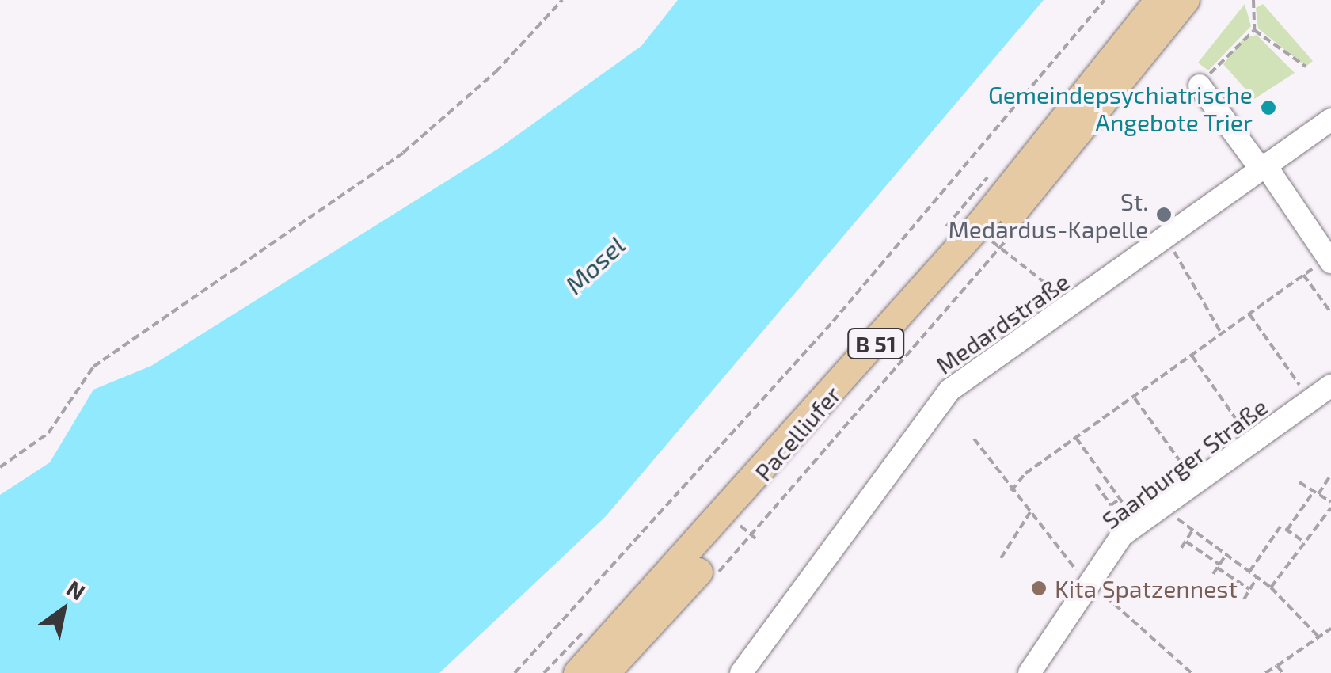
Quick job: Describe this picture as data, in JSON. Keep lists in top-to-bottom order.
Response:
{
  "streets": {
    "main road": ["B 51", "Pacelliufer"],
    "street": ["Medardstraße", "Saarburger Straße"]
  },
  "water": ["Mosel"],
  "places": ["Gemeindepsychiatrische Angebote Trier", "St. Medardus-Kapelle", "Kita Spatzennest"],
  "north": "top right"
}
